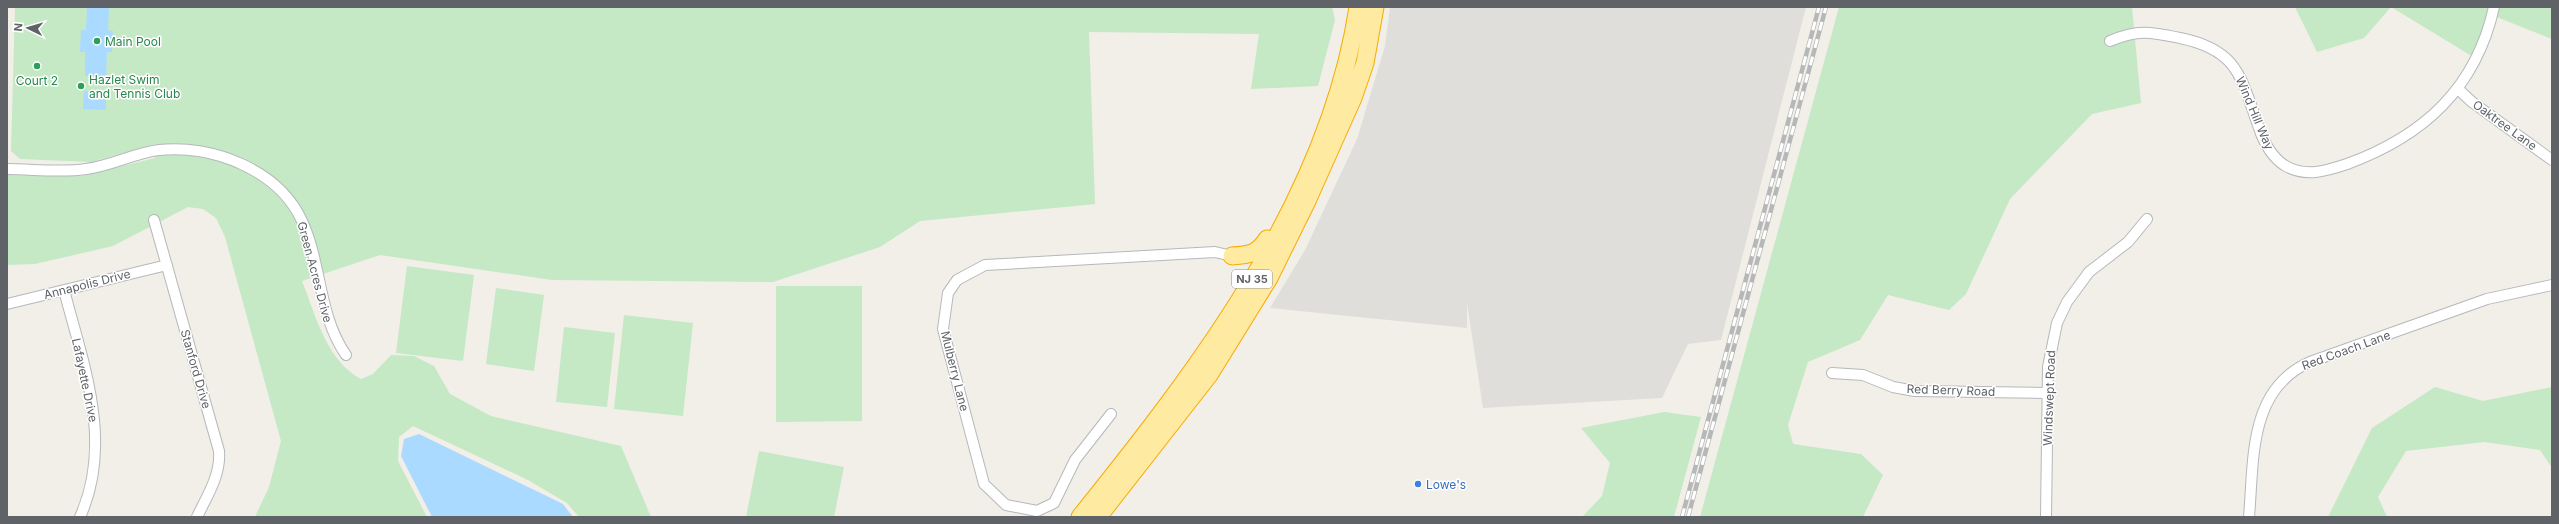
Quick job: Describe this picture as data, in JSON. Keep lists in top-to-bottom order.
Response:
{
  "streets": {
    "highway": ["NJ 35"],
    "street": [
      "Wind Hill Way",
      "Oaktree Lane",
      "Green Acres Drive",
      "Annapolis Drive",
      "Red Coach Lane",
      "Stanford Drive",
      "Mulberry Lane",
      "Lafayette Drive",
      "Red Berry Road",
      "Windswept Road"
    ]
  },
  "crossings": [
    ["Wind Hill Way", "Oaktree Lane"],
    ["Annapolis Drive", "Stanford Drive"],
    ["Annapolis Drive", "Lafayette Drive"],
    ["Red Berry Road", "Windswept Road"]
  ],
  "places": [
    "Main Pool",
    "Court 2",
    "Hazlet Swim and Tennis Club",
    "Lowe's"
  ],
  "north": "left"
}
